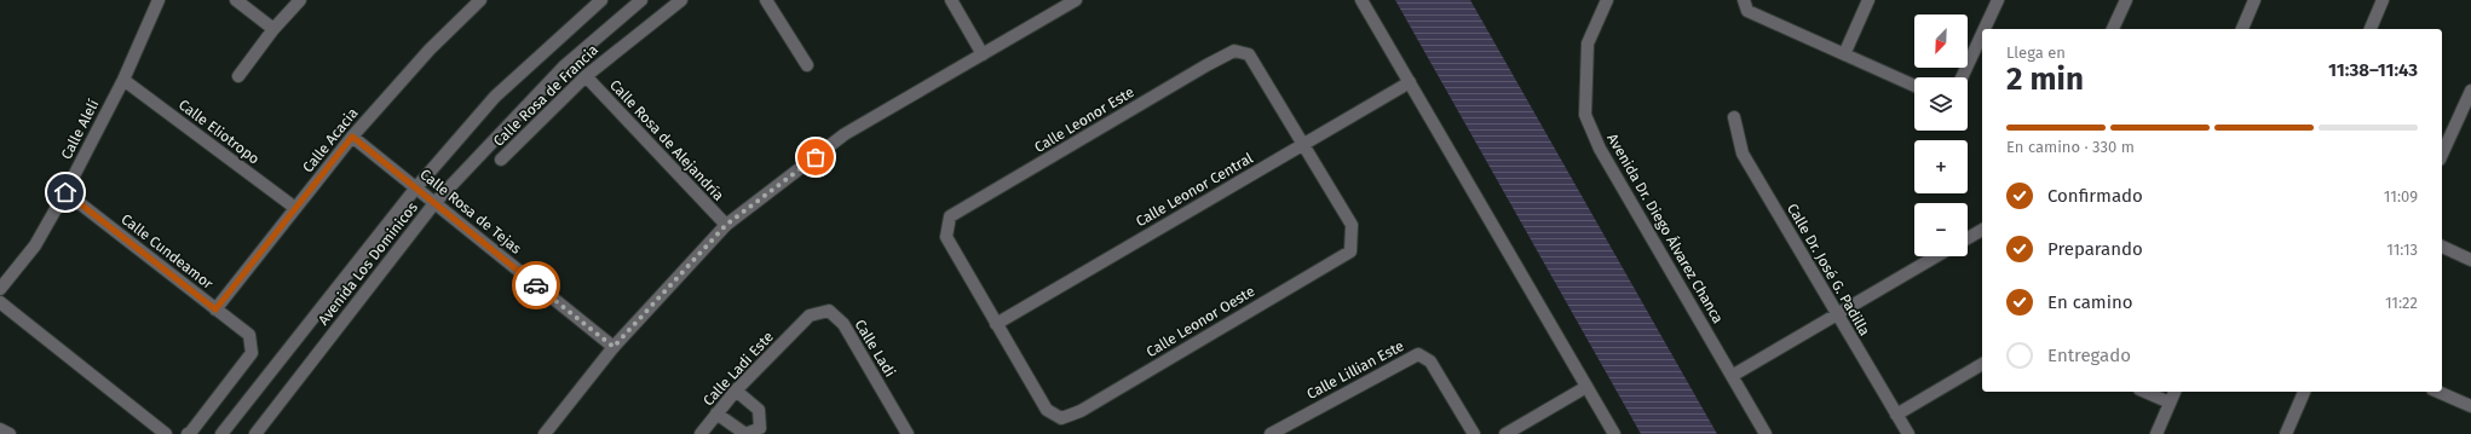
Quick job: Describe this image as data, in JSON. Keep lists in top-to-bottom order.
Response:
{
  "streets": {
    "street": [
      "Calle Rosa de Francia",
      "Calle Leonor Este",
      "Calle Alelí",
      "Calle Eliotropo",
      "Calle Acacia",
      "Calle Rosa de Alejandría",
      "Calle Leonor Central",
      "Calle Rosa de Tejas",
      "Avenida Dr. Diego Álvarez Chanca",
      "Calle Cundeamor",
      "Avenida Los Dominicos",
      "Calle Dr. José G. Padilla",
      "Calle Leonor Oeste",
      "Calle Ladi",
      "Calle Ladi Este",
      "Calle Lillian Este"
    ]
  },
  "crossings": [
    ["Calle Rosa de Francia", "Calle Rosa de Alejandría"],
    ["Calle Leonor Este", "Calle Leonor Central"],
    ["Calle Leonor Este", "Calle Leonor Oeste"],
    ["Calle Alelí", "Calle Eliotropo"],
    ["Calle Alelí", "Calle Cundeamor"],
    ["Calle Eliotropo", "Calle Acacia"],
    ["Calle Acacia", "Calle Rosa de Tejas"],
    ["Calle Acacia", "Calle Cundeamor"],
    ["Calle Leonor Central", "Calle Leonor Oeste"],
    ["Calle Rosa de Tejas", "Avenida Los Dominicos"],
    ["Calle Ladi", "Calle Ladi Este"]
  ],
  "north": "bottom left",
  "page": {
    "map_buttons": ["+", "−"],
    "heading": ["2 min", "Llega en", "11:38–11:43"],
    "bar": "En camino · 330 m",
    "list": [
      ["Confirmado", "11:09"],
      ["Preparando", "11:13"],
      ["En camino", "11:22"],
      "Entregado"
    ]
  }
}
